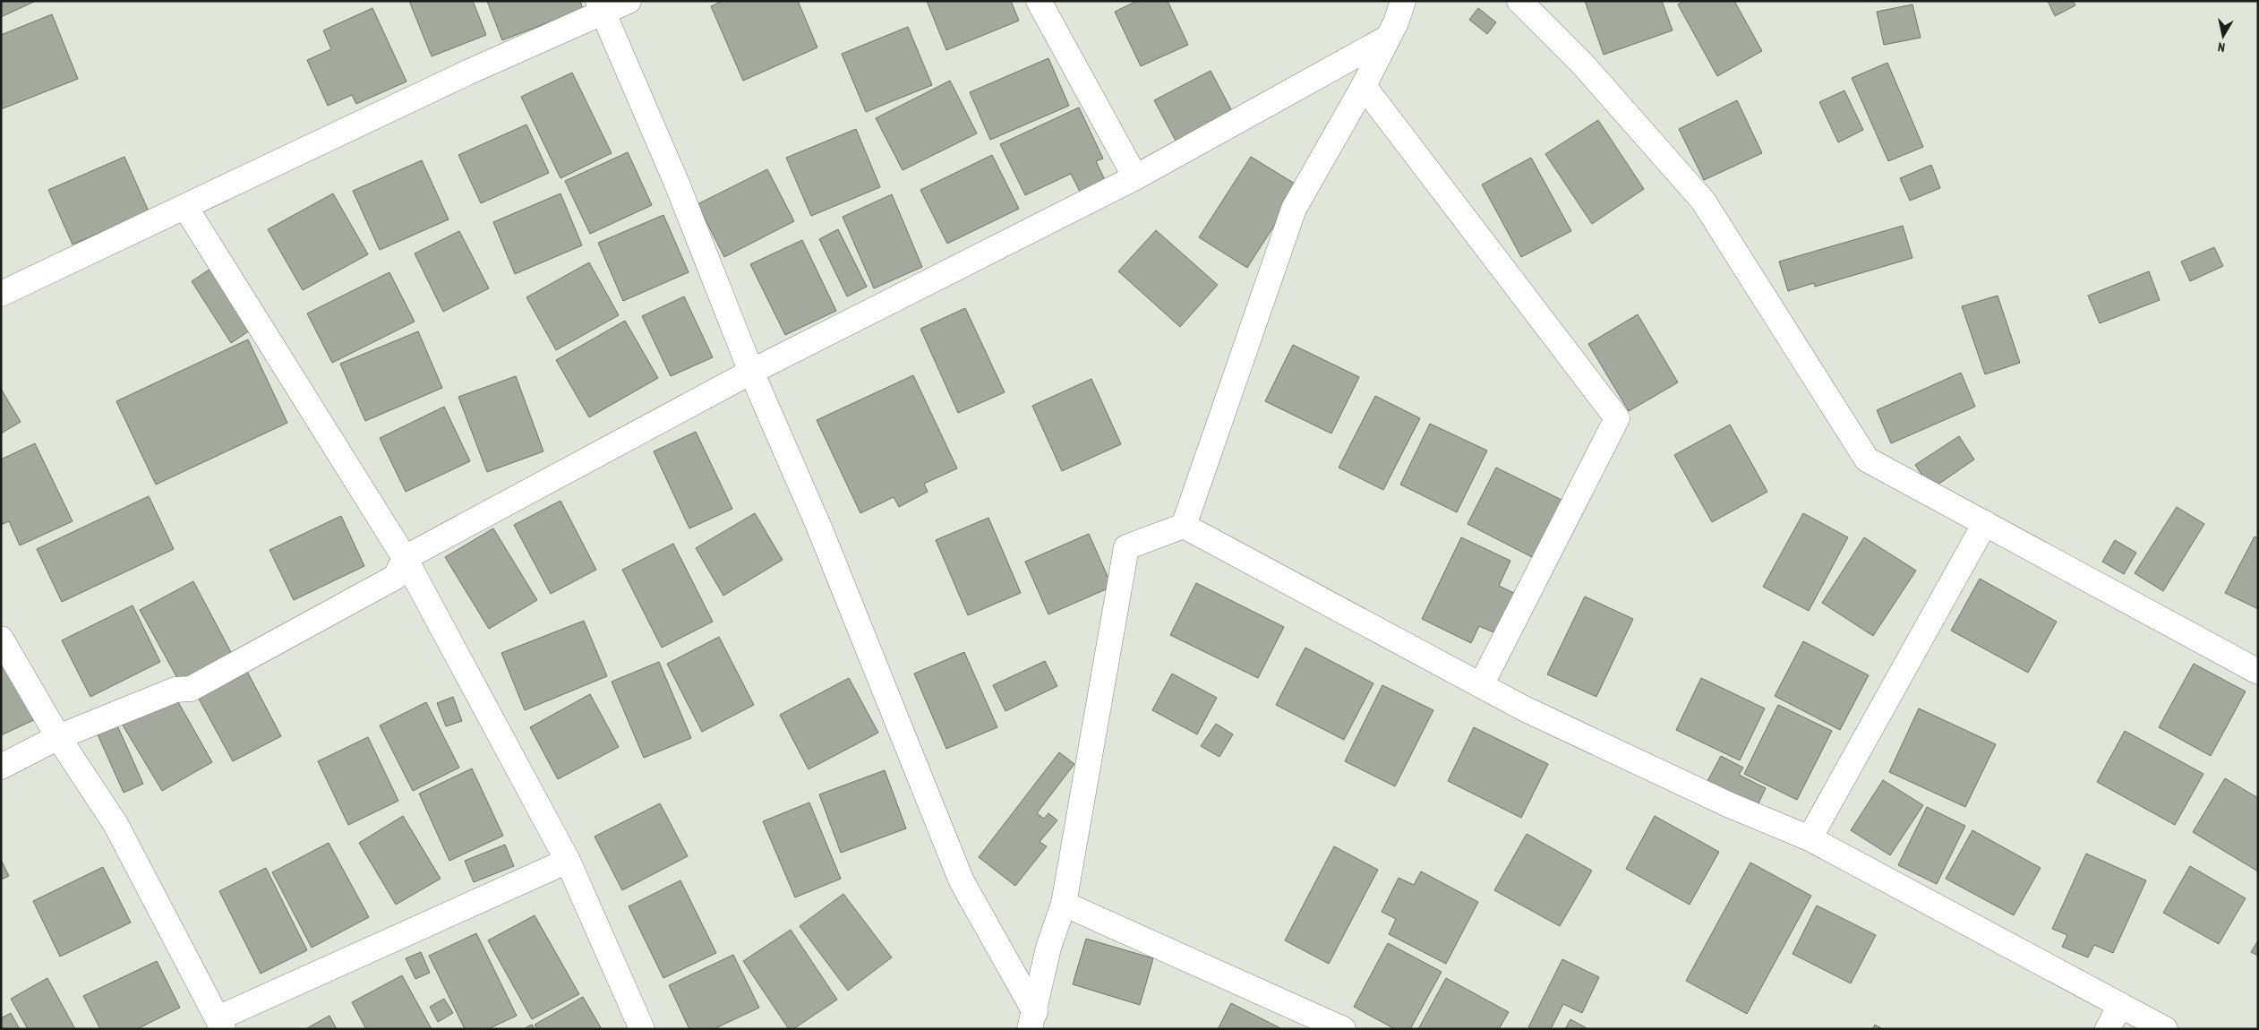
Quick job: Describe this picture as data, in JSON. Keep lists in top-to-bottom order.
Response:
{
  "north": "bottom"
}
